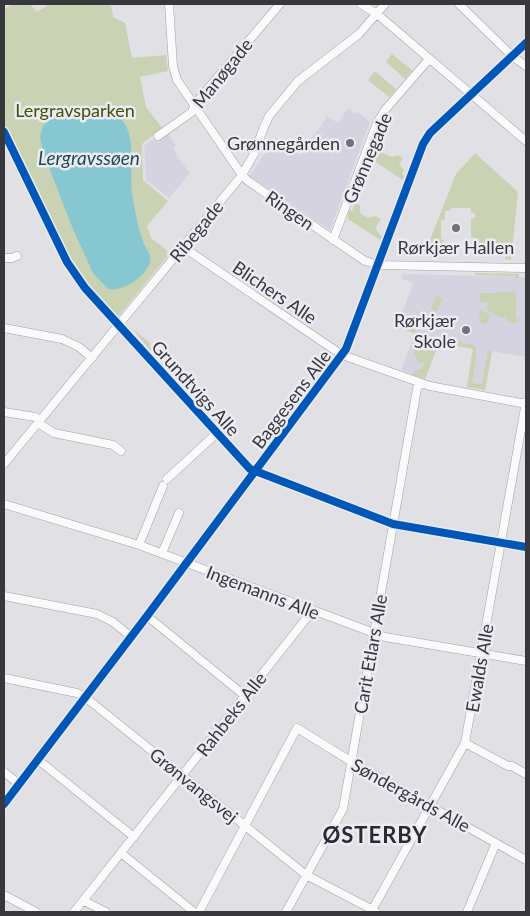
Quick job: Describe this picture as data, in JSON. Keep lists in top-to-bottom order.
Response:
{
  "streets": {
    "street": [
      "Manøgade",
      "Grønnegade",
      "Ringen",
      "Ribegade",
      "Blichers Alle",
      "Grundtvigs Alle",
      "Baggesens Alle",
      "Ingemanns Alle",
      "Carit Etlars Alle",
      "Ewalds Alle",
      "Rahbeks Alle",
      "Grønvangsvej",
      "Søndergårds Alle"
    ]
  },
  "crossings": [
    ["Manøgade", "Ringen"],
    ["Grønnegade", "Ringen"],
    ["Ringen", "Ribegade"],
    ["Ringen", "Baggesens Alle"],
    ["Ribegade", "Blichers Alle"],
    ["Ribegade", "Grundtvigs Alle"],
    ["Blichers Alle", "Baggesens Alle"],
    ["Blichers Alle", "Carit Etlars Alle"],
    ["Blichers Alle", "Ewalds Alle"],
    ["Grundtvigs Alle", "Baggesens Alle"],
    ["Grundtvigs Alle", "Carit Etlars Alle"],
    ["Grundtvigs Alle", "Ewalds Alle"],
    ["Baggesens Alle", "Ingemanns Alle"],
    ["Baggesens Alle", "Grønvangsvej"],
    ["Ingemanns Alle", "Carit Etlars Alle"],
    ["Ingemanns Alle", "Ewalds Alle"],
    ["Ingemanns Alle", "Rahbeks Alle"],
    ["Carit Etlars Alle", "Grønvangsvej"],
    ["Carit Etlars Alle", "Søndergårds Alle"],
    ["Ewalds Alle", "Grønvangsvej"],
    ["Ewalds Alle", "Søndergårds Alle"],
    ["Rahbeks Alle", "Grønvangsvej"],
    ["Grønvangsvej", "Søndergårds Alle"]
  ],
  "districts": ["ØSTERBY"],
  "water": ["Lergravssøen"],
  "parks": ["Lergravsparken"],
  "places": ["Grønnegården", "Rørkjær Hallen", "Rørkjær Skole"]
}
